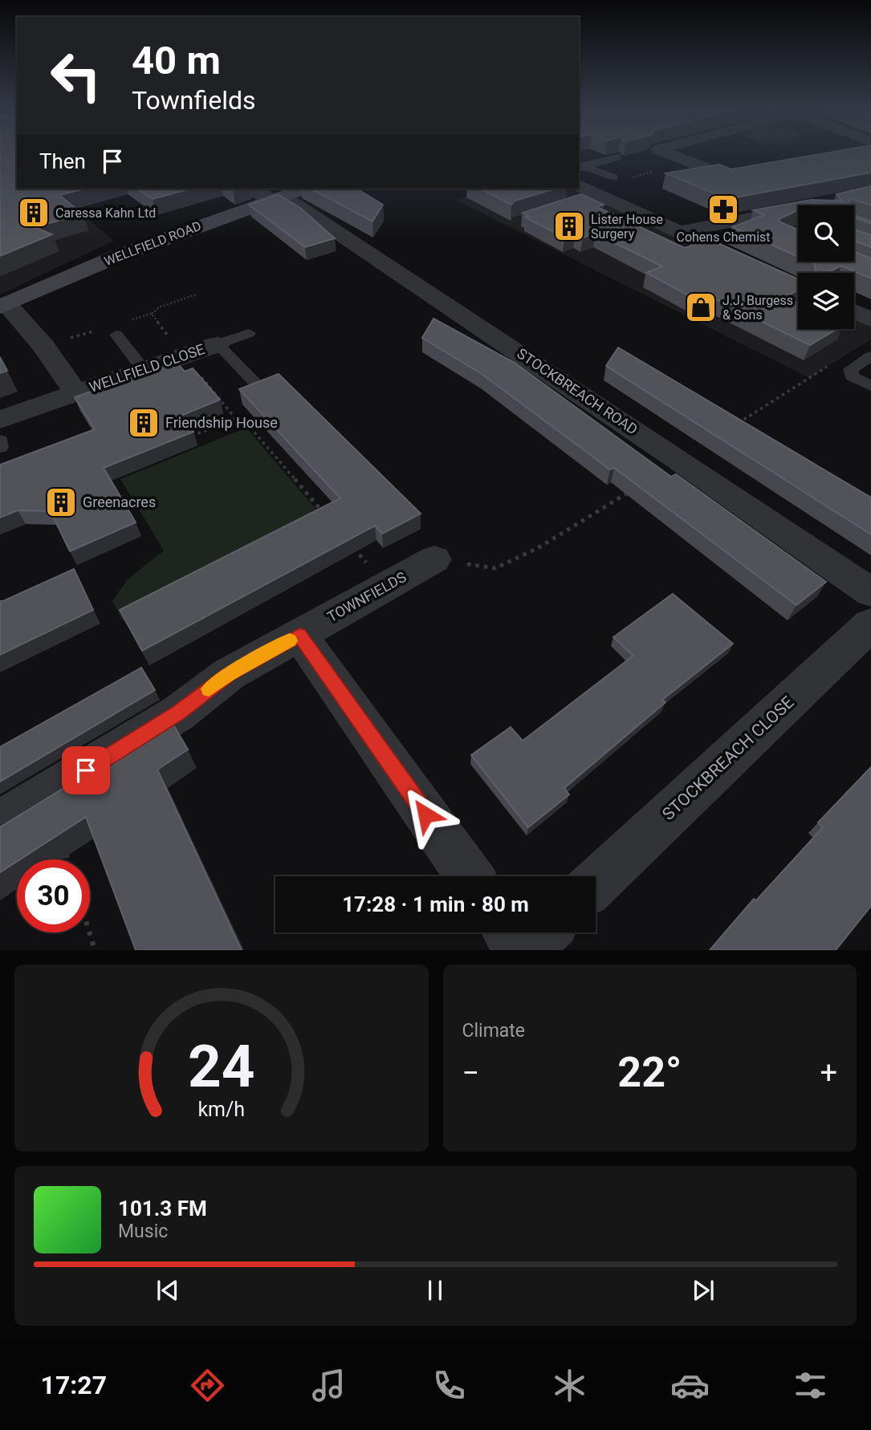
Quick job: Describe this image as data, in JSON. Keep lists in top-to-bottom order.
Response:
{
  "streets": {
    "main road": ["WELLFIELD ROAD"],
    "street": [
      "WELLFIELD CLOSE",
      "STOCKBREACH ROAD",
      "TOWNFIELDS",
      "STOCKBREACH CLOSE"
    ]
  },
  "crossings": [
    ["WELLFIELD ROAD", "WELLFIELD CLOSE"],
    ["WELLFIELD ROAD", "STOCKBREACH ROAD"]
  ],
  "places": {
    "pharmacy": ["Cohens Chemist"],
    "building": [
      "Caressa Kahn Ltd",
      "Lister House Surgery",
      "Friendship House",
      "Greenacres"
    ],
    "shop": ["J.J. Burgess & Sons"]
  },
  "page": {
    "turn": ["40 m", "Townfields"],
    "then": "Then",
    "limit": "30",
    "trip": "17:28 · 1 min · 80 m",
    "tile": "Climate",
    "heat": ["−", "22°", "+"],
    "song": ["101.3 FM", "Music"],
    "tabs": "17:27",
    "gauge": ["24", "km/h"]
  }
}
